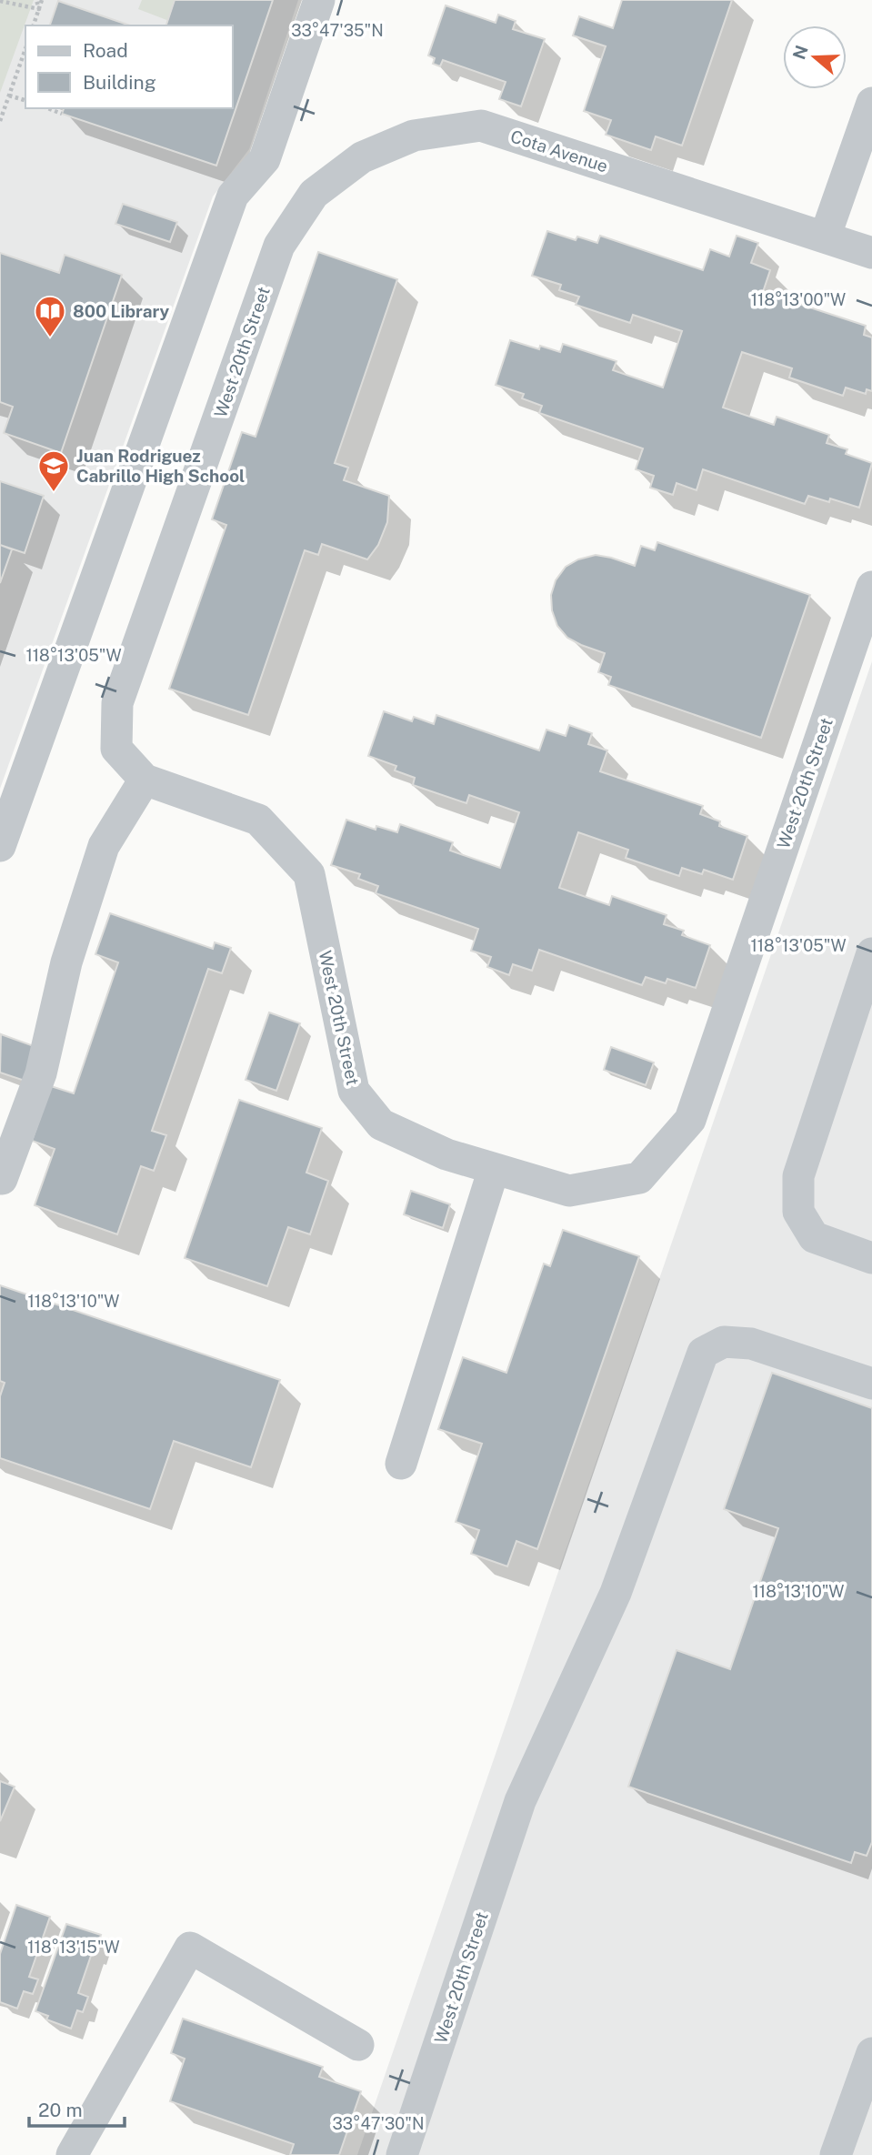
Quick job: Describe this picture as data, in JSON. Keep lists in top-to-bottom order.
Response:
{
  "streets": {
    "street": ["Cota Avenue", "West 20th Street"]
  },
  "crossings": [
    ["Cota Avenue", "West 20th Street"]
  ],
  "places": {
    "library": ["800 Library"],
    "school or university": ["Juan Rodriguez Cabrillo High School"]
  },
  "legend": ["Road", "Building"],
  "scale_bar": "20 m",
  "north": "left",
  "coordinates": [
    "33°47'35\"N",
    "118°13'00\"W",
    "118°13'05\"W",
    "118°13'10\"W",
    "118°13'15\"W",
    "33°47'30\"N"
  ]
}
